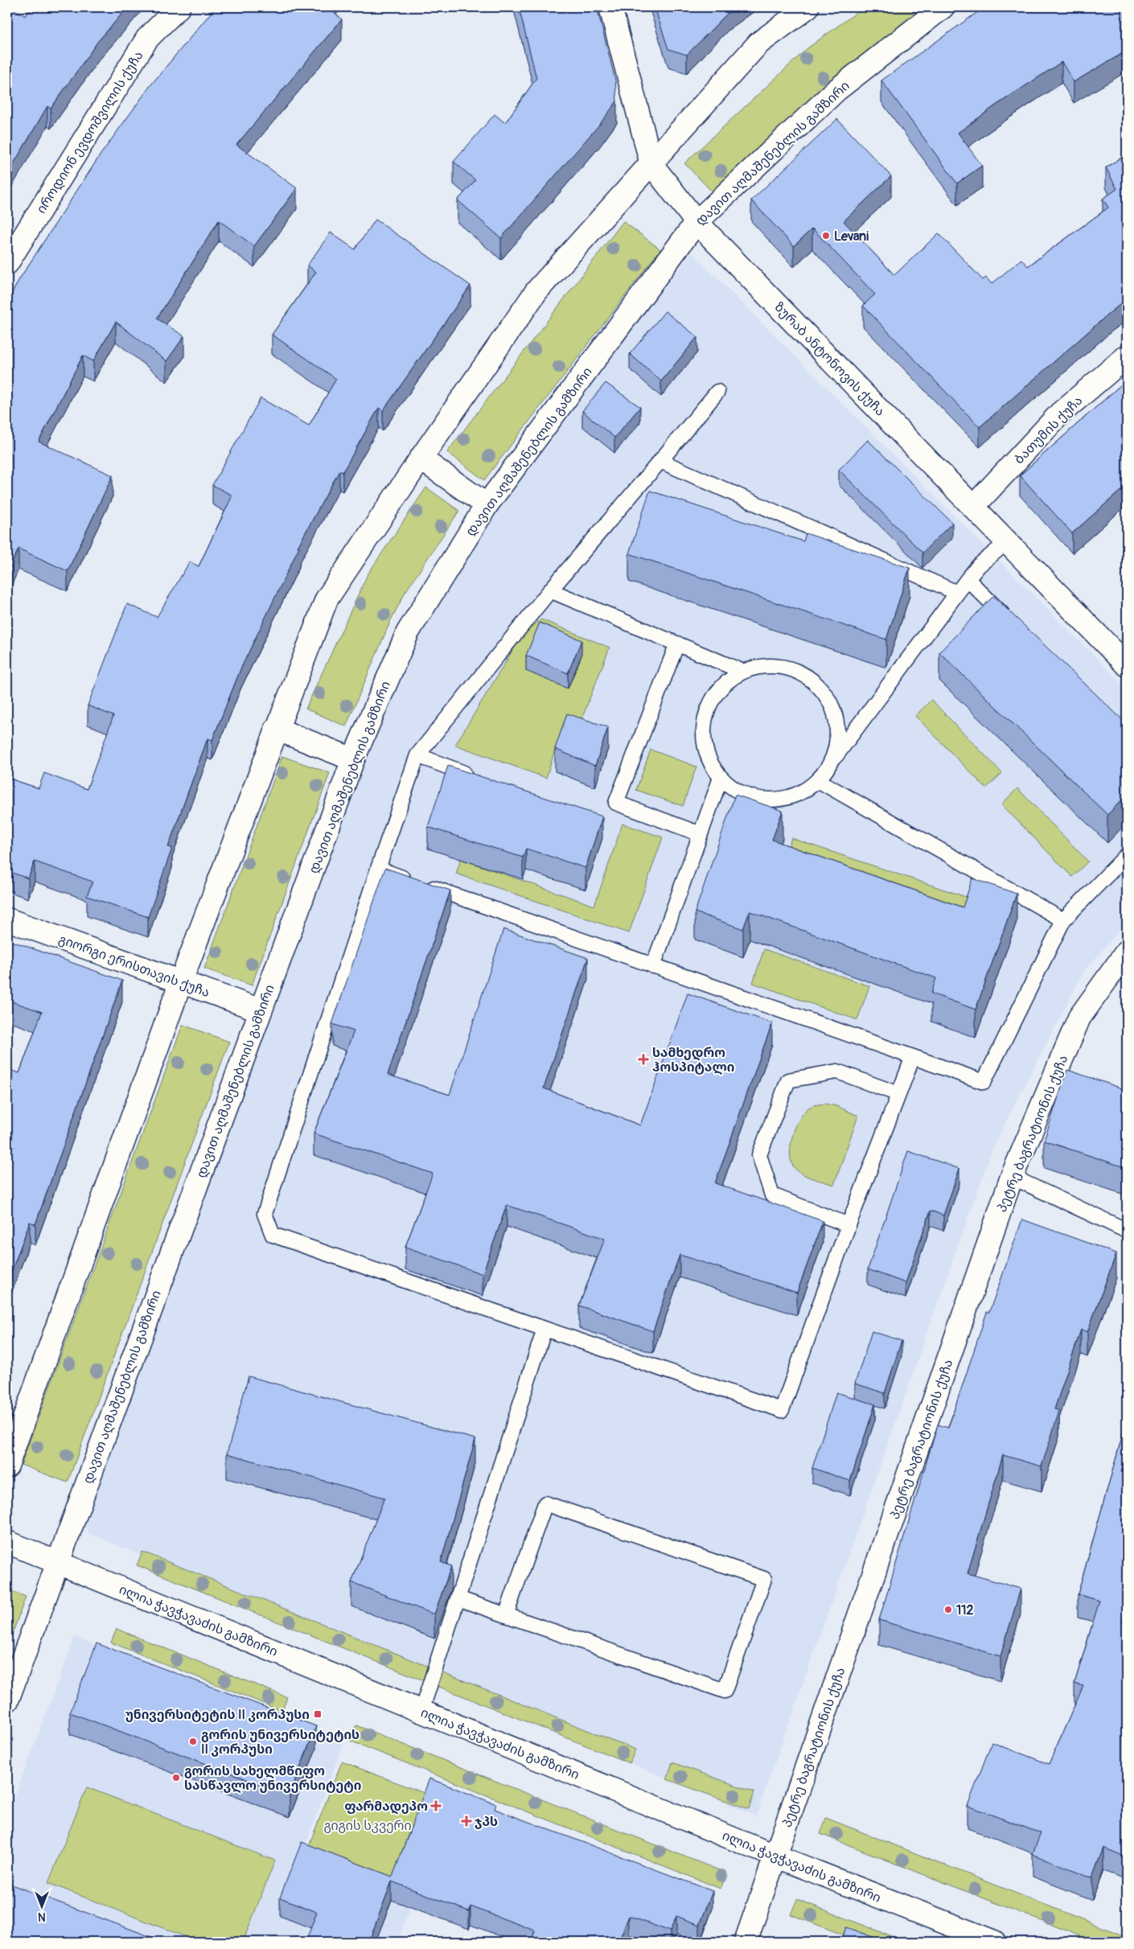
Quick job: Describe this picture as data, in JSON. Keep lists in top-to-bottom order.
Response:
{
  "streets": {
    "street": [
      "იროდიონ ევდოშვილის ქუჩა",
      "დავით აღმაშენებლის გამზირი",
      "ზურაბ ანტონოვის ქუჩა",
      "ბათუმის ქუჩა",
      "გიორგი ერისთავის ქუჩა",
      "პეტრე ბაგრატიონის ქუჩა",
      "ილია ჭავჭავაძის გამზირი"
    ]
  },
  "crossings": [
    ["დავით აღმაშენებლის გამზირი", "ზურაბ ანტონოვის ქუჩა"],
    ["დავით აღმაშენებლის გამზირი", "გიორგი ერისთავის ქუჩა"],
    ["დავით აღმაშენებლის გამზირი", "ილია ჭავჭავაძის გამზირი"],
    ["ზურაბ ანტონოვის ქუჩა", "ბათუმის ქუჩა"],
    ["პეტრე ბაგრატიონის ქუჩა", "ილია ჭავჭავაძის გამზირი"]
  ],
  "parks": ["გიგის სკვერი"],
  "places": {
    "other": [
      "Levani",
      "112",
      "გორის უნივერსიტეტის II კორპუსი",
      "გორის სახელმწიფო სასწავლო უნივერსიტეტი"
    ],
    "health": ["სამხედრო ჰოსპიტალი", "ფარმადეპო", "ჯპს"],
    "transit": ["უნივერსიტეტის II კორპუსი"]
  },
  "north": "bottom"
}
